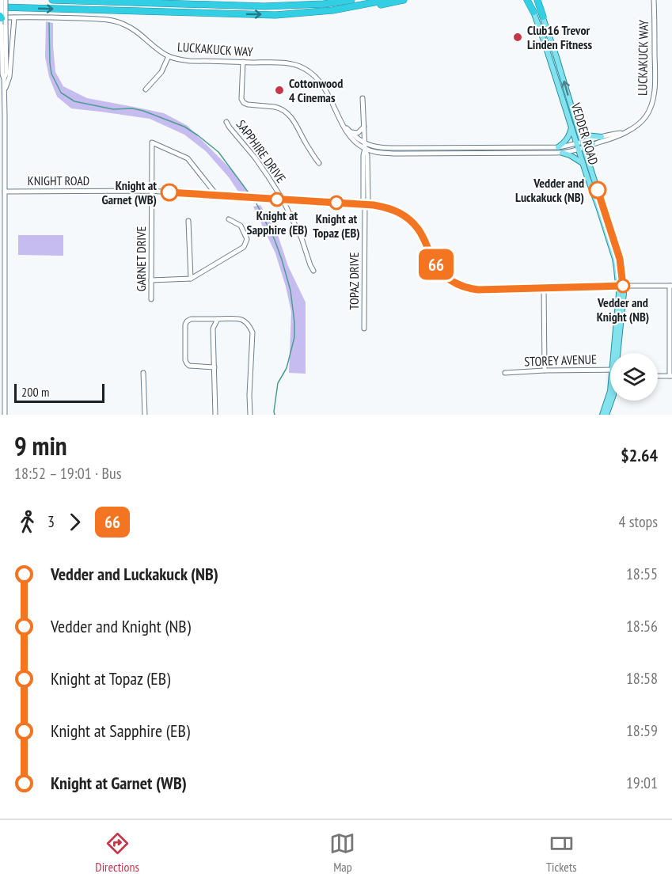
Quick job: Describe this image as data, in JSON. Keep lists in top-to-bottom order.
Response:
{
  "streets": {
    "main road": ["VEDDER ROAD"],
    "street": [
      "LUCKAKUCK WAY",
      "SAPPHIRE DRIVE",
      "KNIGHT ROAD",
      "GARNET DRIVE",
      "TOPAZ DRIVE",
      "STOREY AVENUE"
    ]
  },
  "crossings": [
    ["LUCKAKUCK WAY", "VEDDER ROAD"],
    ["LUCKAKUCK WAY", "TOPAZ DRIVE"],
    ["VEDDER ROAD", "KNIGHT ROAD"],
    ["SAPPHIRE DRIVE", "KNIGHT ROAD"],
    ["KNIGHT ROAD", "GARNET DRIVE"],
    ["KNIGHT ROAD", "TOPAZ DRIVE"]
  ],
  "places": [
    "Club16 Trevor Linden Fitness",
    "Cottonwood 4 Cinemas",
    "Vedder and Luckakuck (NB)",
    "Knight at Garnet (WB)",
    "Knight at Sapphire (EB)",
    "Knight at Topaz (EB)",
    "Vedder and Knight (NB)"
  ],
  "lines": ["bus line 66"],
  "scale_bar": "200 m",
  "page": {
    "on_map": "66",
    "scale": "200 m",
    "heading": ["9 min", "18:52 – 19:01 · Bus", "$2.64"],
    "legs": ["3", "66", "4 stops"],
    "list": [
      {
        "name": "Vedder and Luckakuck (NB)",
        "value": "18:55"
      },
      {
        "name": "Vedder and Knight (NB)",
        "value": "18:56"
      },
      {
        "name": "Knight at Topaz (EB)",
        "value": "18:58"
      },
      {
        "name": "Knight at Sapphire (EB)",
        "value": "18:59"
      },
      {
        "name": "Knight at Garnet (WB)",
        "value": "19:01"
      }
    ],
    "tabs": ["Directions", "Map", "Tickets"]
  }
}
